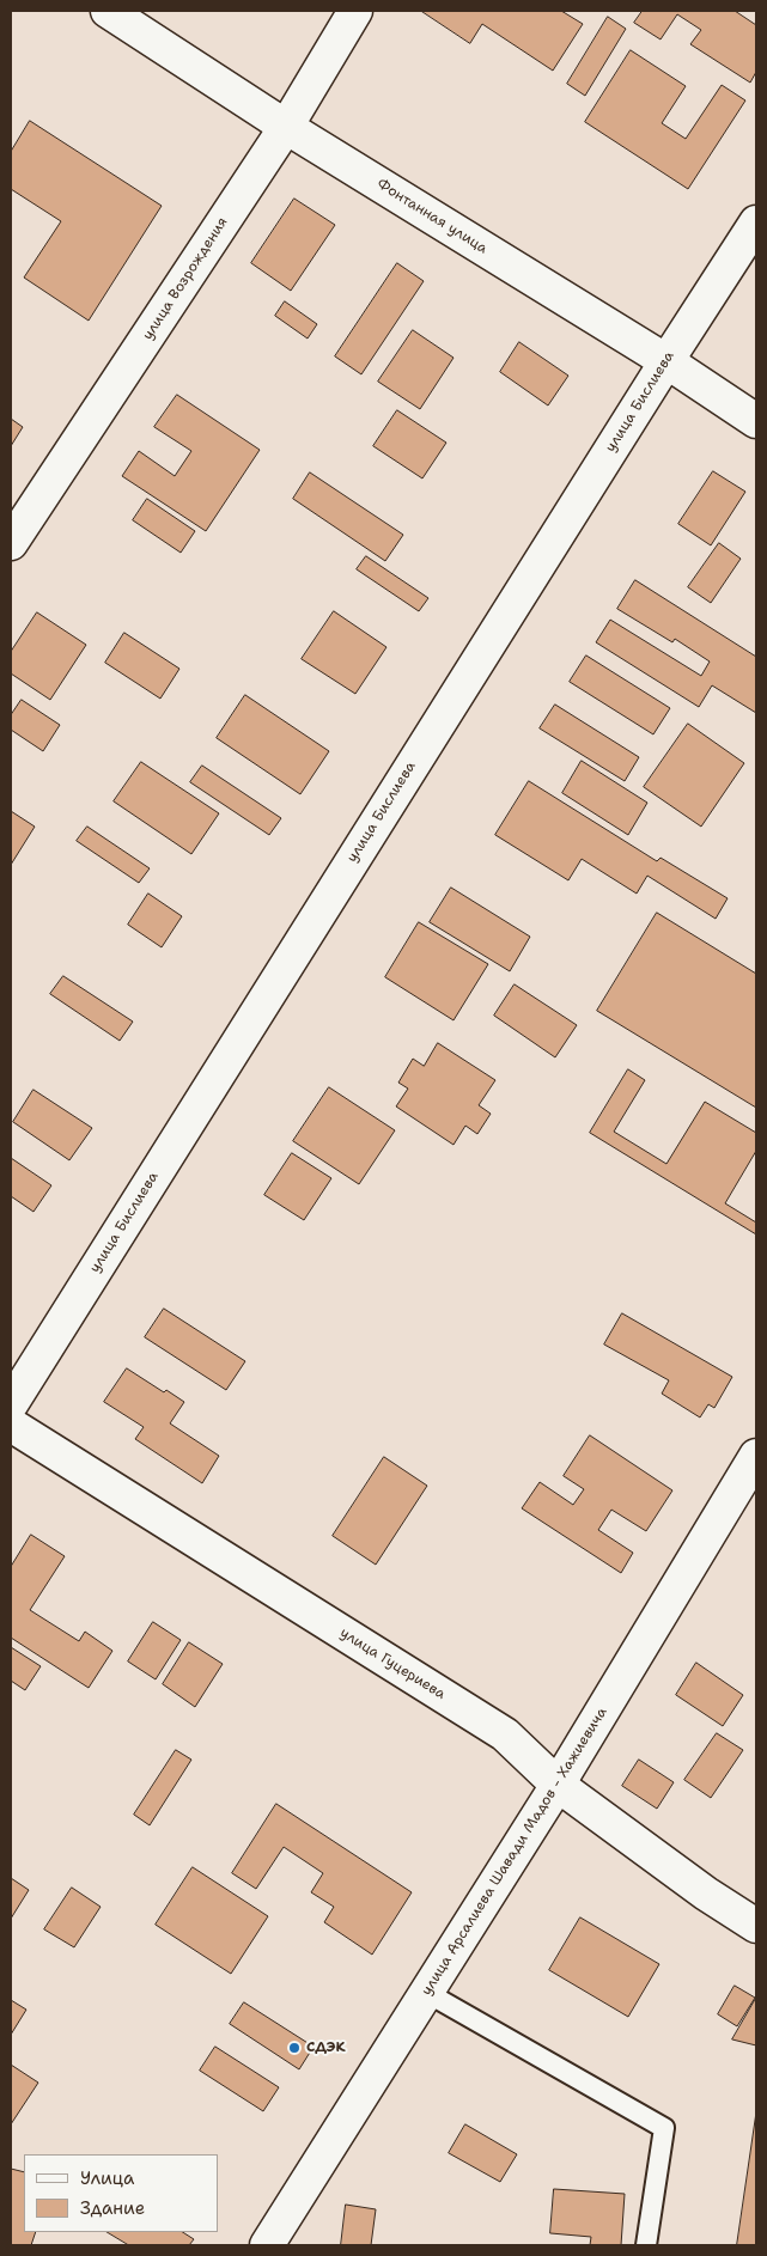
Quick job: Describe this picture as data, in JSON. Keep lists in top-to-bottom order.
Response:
{
  "streets": {
    "street": [
      "Фонтанная улица",
      "улица Возрождения",
      "улица Бислиева",
      "улица Гуцериева",
      "улица Арсалиева Шавади Мадов - Хажиевича"
    ]
  },
  "crossings": [
    ["Фонтанная улица", "улица Возрождения"],
    ["Фонтанная улица", "улица Бислиева"],
    ["улица Гуцериева", "улица Арсалиева Шавади Мадов - Хажиевича"]
  ],
  "places": ["СДЭК"],
  "legend": ["Улица", "Здание"]
}
